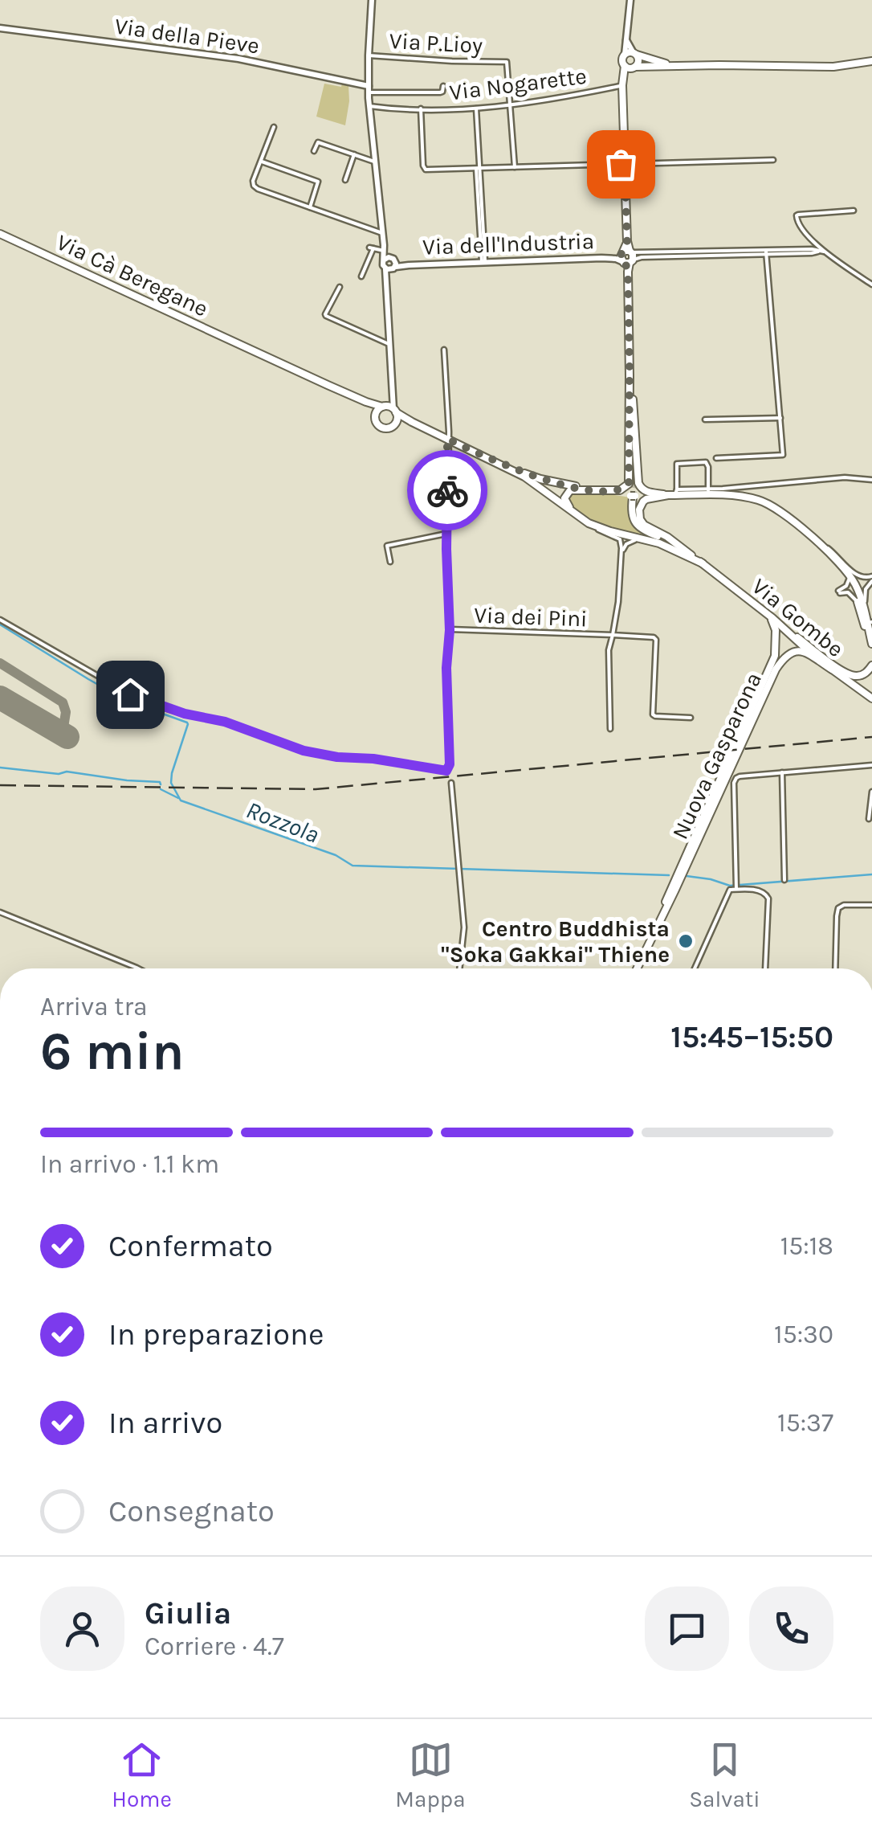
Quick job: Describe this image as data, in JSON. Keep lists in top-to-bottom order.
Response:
{
  "streets": {
    "main road": ["Via Cà Beregane", "Via Gombe", "Nuova Gasparona"],
    "street": [
      "Via della Pieve",
      "Via P.Lioy",
      "Via Nogarette",
      "Via dell'Industria",
      "Via dei Pini"
    ]
  },
  "crossings": [
    ["Via P.Lioy", "Via Nogarette"],
    ["Via Cà Beregane", "Via Gombe"],
    ["Via Gombe", "Nuova Gasparona"]
  ],
  "water": ["Rozzola"],
  "places": ["Centro Buddhista \"Soka Gakkai\" Thiene"],
  "page": {
    "heading": ["6 min", "Arriva tra", "15:45–15:50"],
    "panel": ["Giulia", "Corriere · 4.7"],
    "bar": "In arrivo · 1.1 km",
    "list": [
      ["Confermato", "15:18"],
      ["In preparazione", "15:30"],
      ["In arrivo", "15:37"],
      "Consegnato"
    ],
    "tabs": ["Home", "Mappa", "Salvati"]
  }
}
